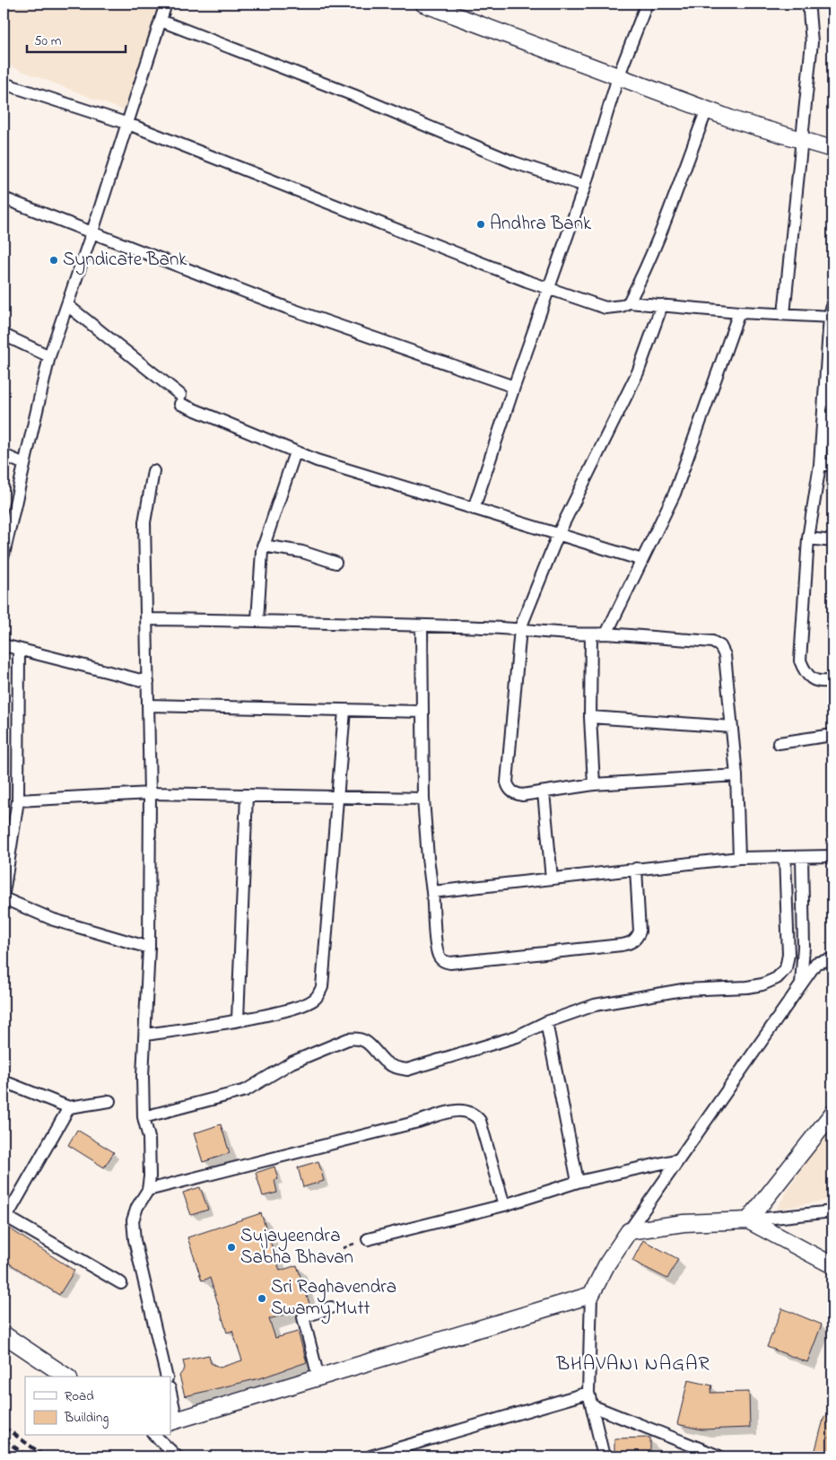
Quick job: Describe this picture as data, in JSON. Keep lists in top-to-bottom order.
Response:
{
  "districts": ["BHAVANI NAGAR"],
  "places": [
    "Andhra Bank",
    "Syndicate Bank",
    "Sujayeendra Sabha Bhavan",
    "Sri Raghavendra Swamy Mutt"
  ],
  "legend": ["Road", "Building"],
  "scale_bar": "50 m"
}
